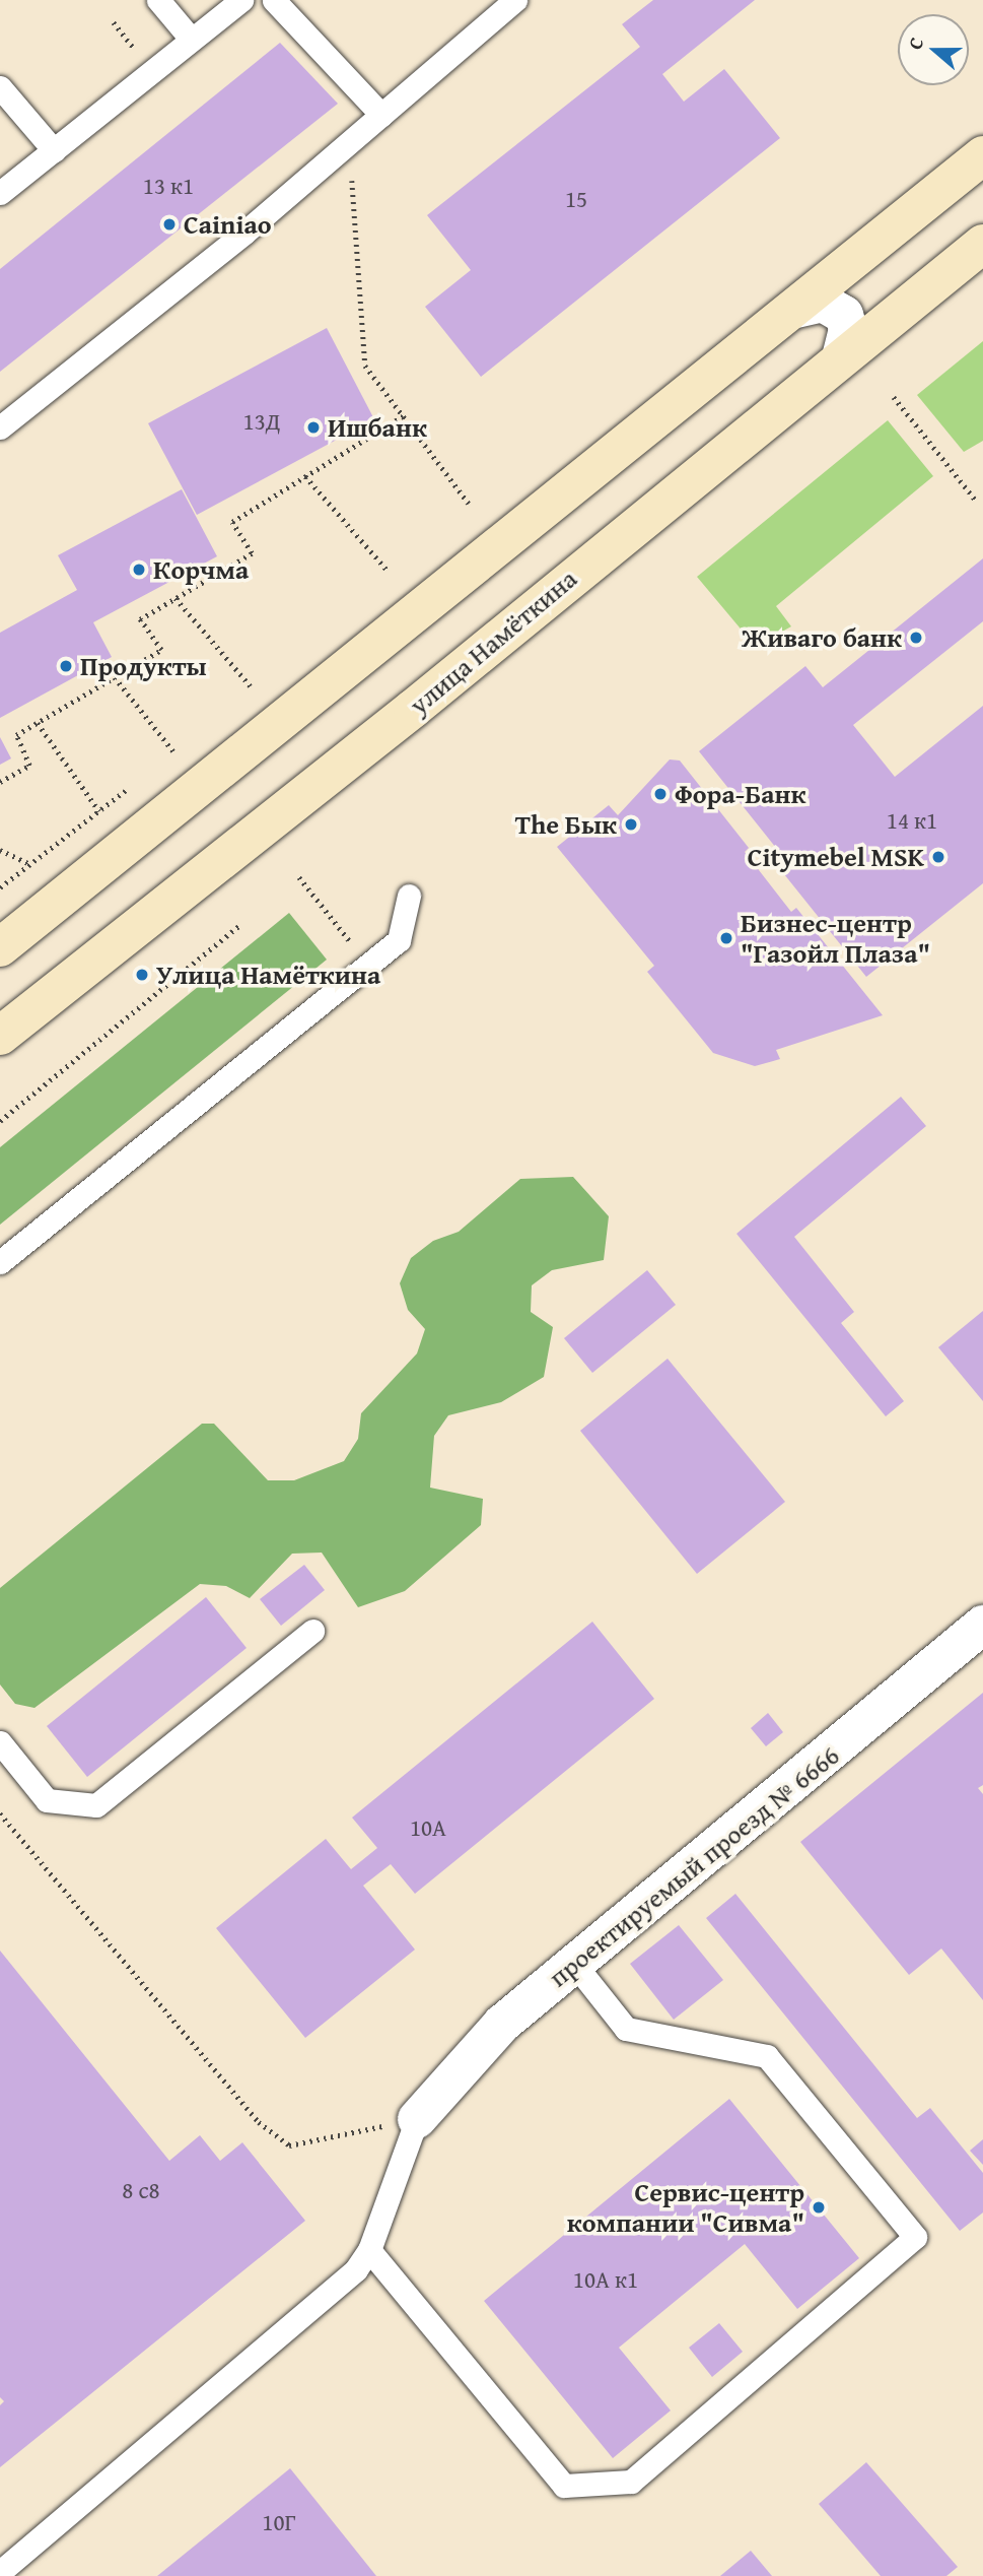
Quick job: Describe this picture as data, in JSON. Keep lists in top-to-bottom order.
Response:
{
  "streets": {
    "main road": ["улица Намёткина"],
    "street": ["проектируемый проезд № 6666"]
  },
  "places": [
    "Cainiao",
    "Ишбанк",
    "Корчма",
    "Живаго банк",
    "Продукты",
    "Фора-Банк",
    "The Бык",
    "Citymebel MSK",
    "Бизнес-центр \"Газойл Плаза\"",
    "Улица Намёткина",
    "Сервис-центр компании \"Сивма\""
  ],
  "house_numbers": [
    "13 к1",
    "15",
    "13Д",
    "14 к1",
    "10А",
    "8 с8",
    "10А к1",
    "10Г"
  ],
  "north": "left"
}
